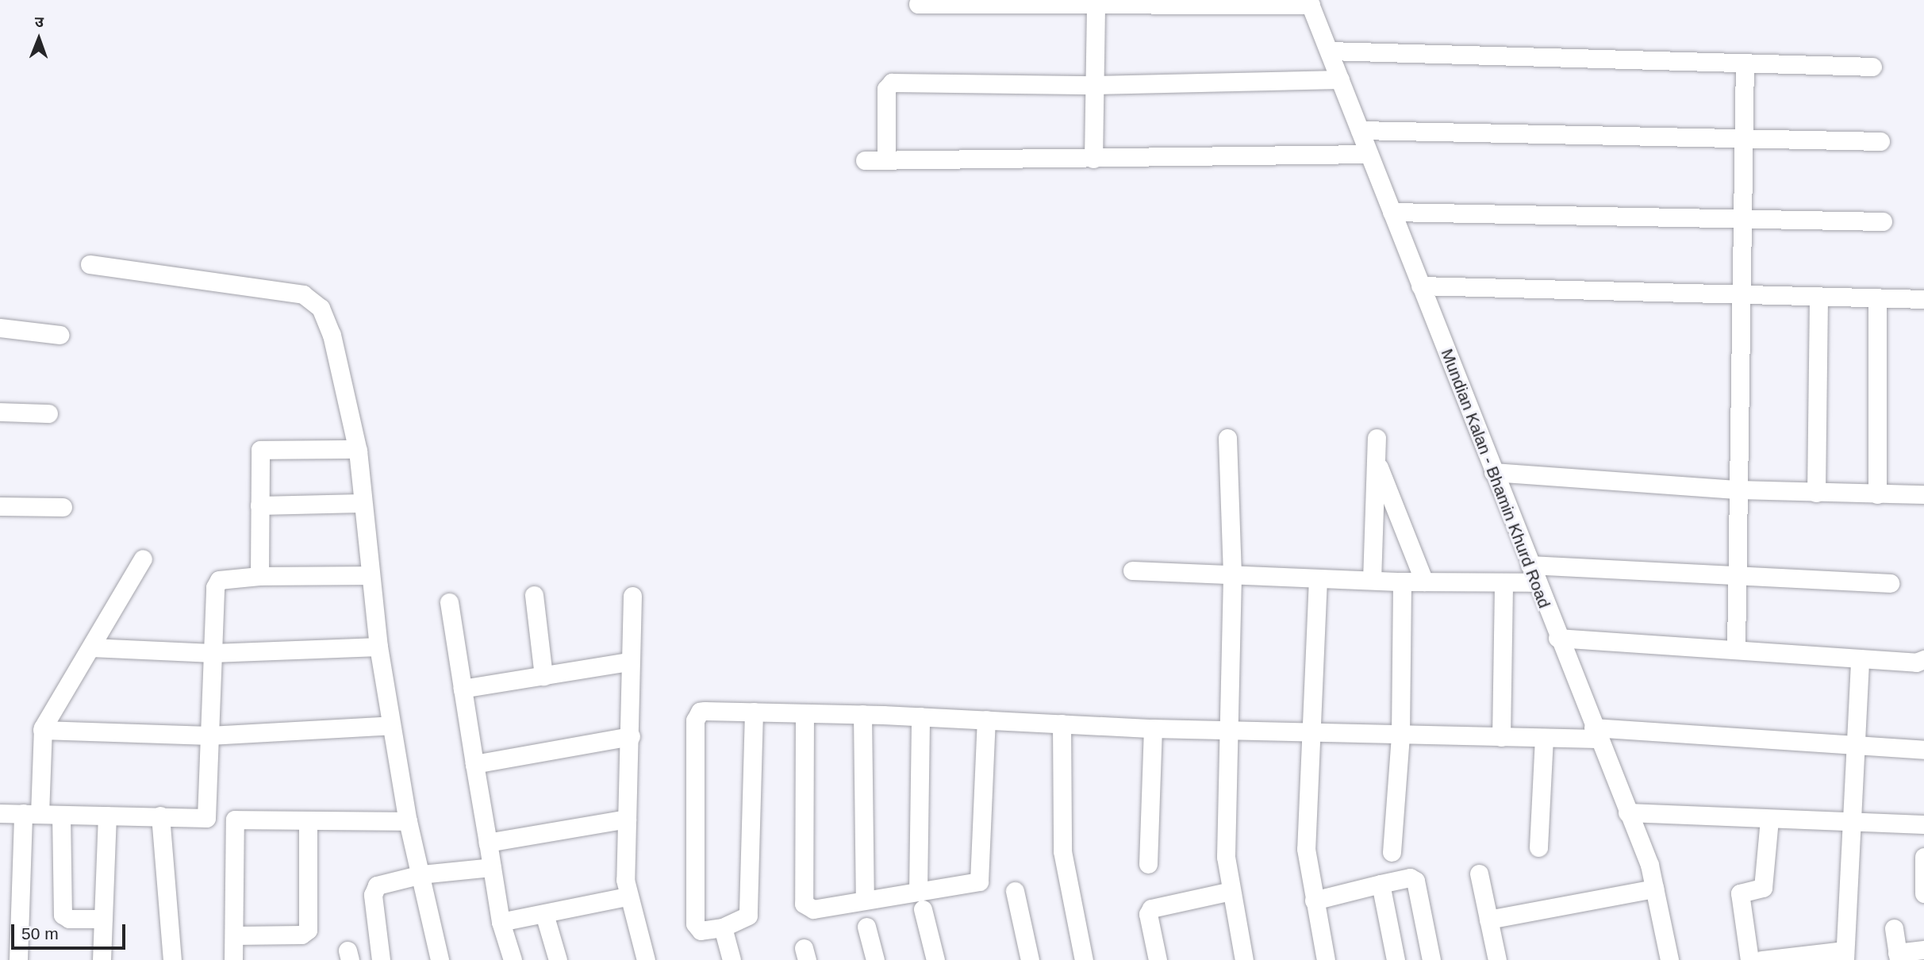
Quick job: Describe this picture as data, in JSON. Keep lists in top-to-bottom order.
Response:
{
  "streets": {
    "street": ["Mundian Kalan - Bhamin Khurd Road"]
  },
  "scale_bar": "50 m",
  "north": "top"
}
